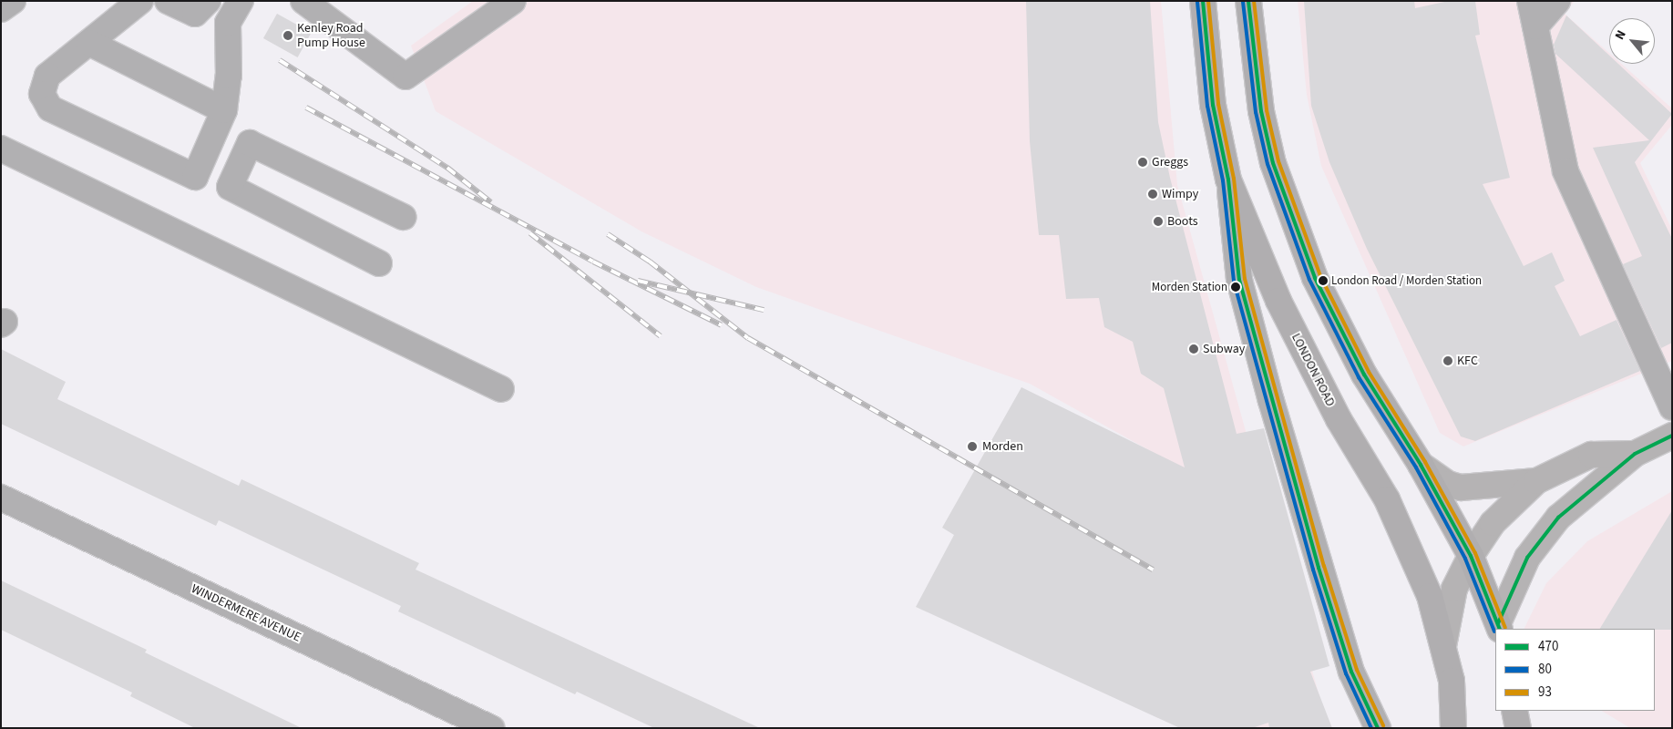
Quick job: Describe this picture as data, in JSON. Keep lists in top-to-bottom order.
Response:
{
  "streets": {
    "highway": ["LONDON ROAD"],
    "street": ["WINDERMERE AVENUE"]
  },
  "places": [
    "Kenley Road Pump House",
    "Greggs",
    "Wimpy",
    "Boots",
    "London Road / Morden Station",
    "Morden Station",
    "Subway",
    "KFC",
    "Morden"
  ],
  "lines": ["transit line 470", "transit line 93", "transit line 80"],
  "legend": ["470", "80", "93"],
  "north": "top left"
}
